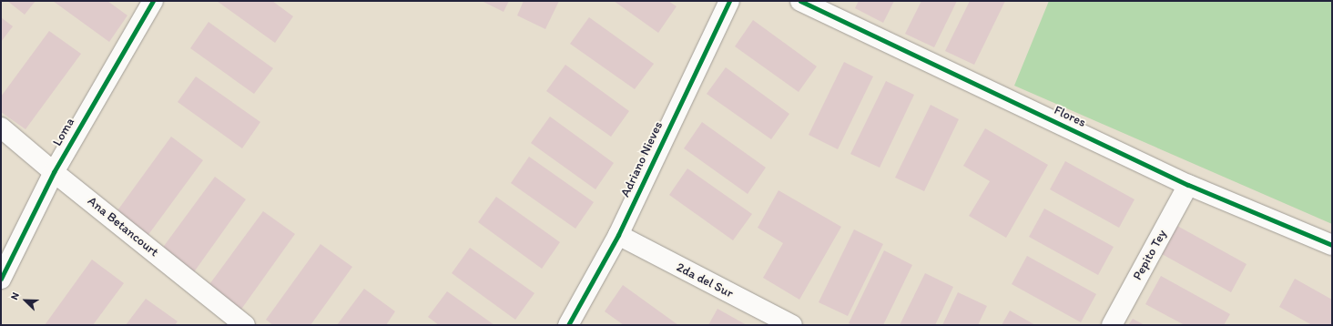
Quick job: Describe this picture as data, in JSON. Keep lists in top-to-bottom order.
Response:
{
  "streets": {
    "street": [
      "Flores",
      "Loma",
      "Adriano Nieves",
      "Ana Betancourt",
      "Pepito Tey",
      "2da del Sur"
    ]
  },
  "crossings": [
    ["Flores", "Pepito Tey"],
    ["Loma", "Ana Betancourt"],
    ["Adriano Nieves", "2da del Sur"]
  ],
  "north": "top left"
}
